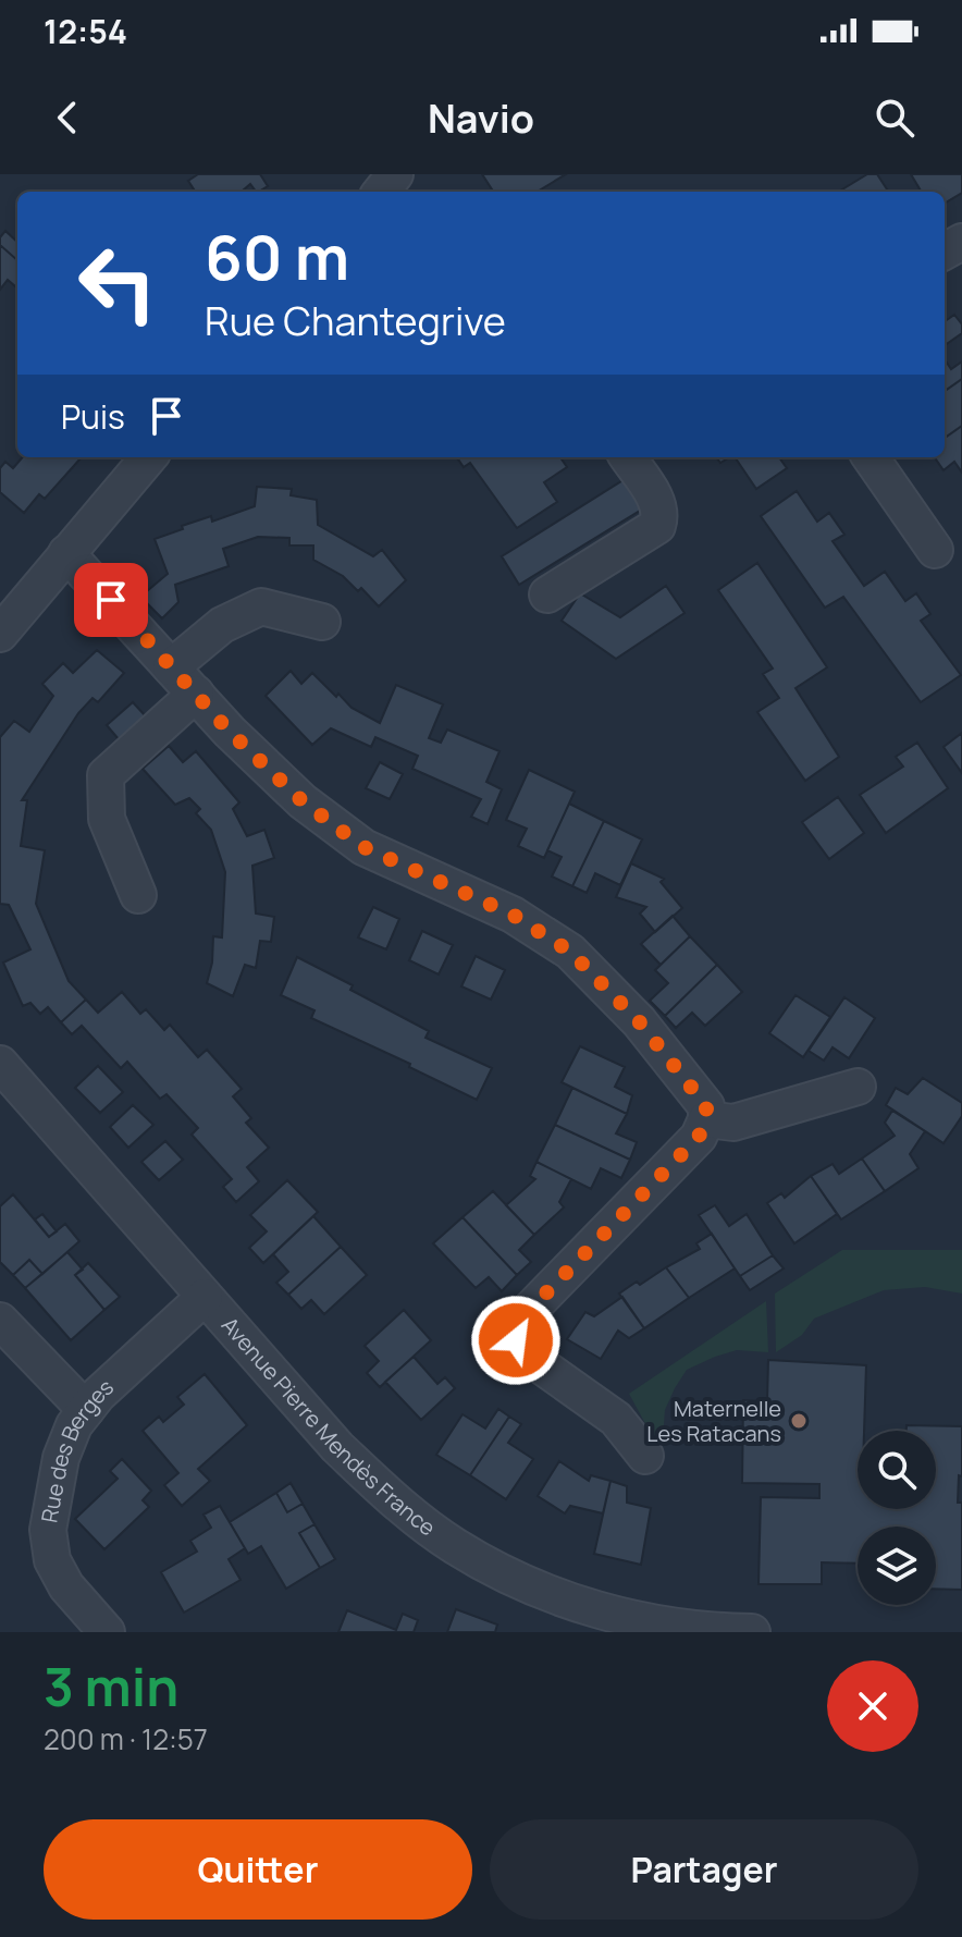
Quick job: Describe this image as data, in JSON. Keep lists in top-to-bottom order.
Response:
{
  "streets": {
    "street": ["Avenue Pierre Mendès France", "Rue des Berges"]
  },
  "crossings": [
    ["Avenue Pierre Mendès France", "Rue des Berges"]
  ],
  "places": ["Maternelle Les Ratacans"],
  "page": {
    "status": "12:54",
    "header": "Navio",
    "turn": ["60 m", "Rue Chantegrive"],
    "then": "Puis",
    "heading": ["3 min", "200 m · 12:57"],
    "buttons": ["Quitter", "Partager"]
  }
}
